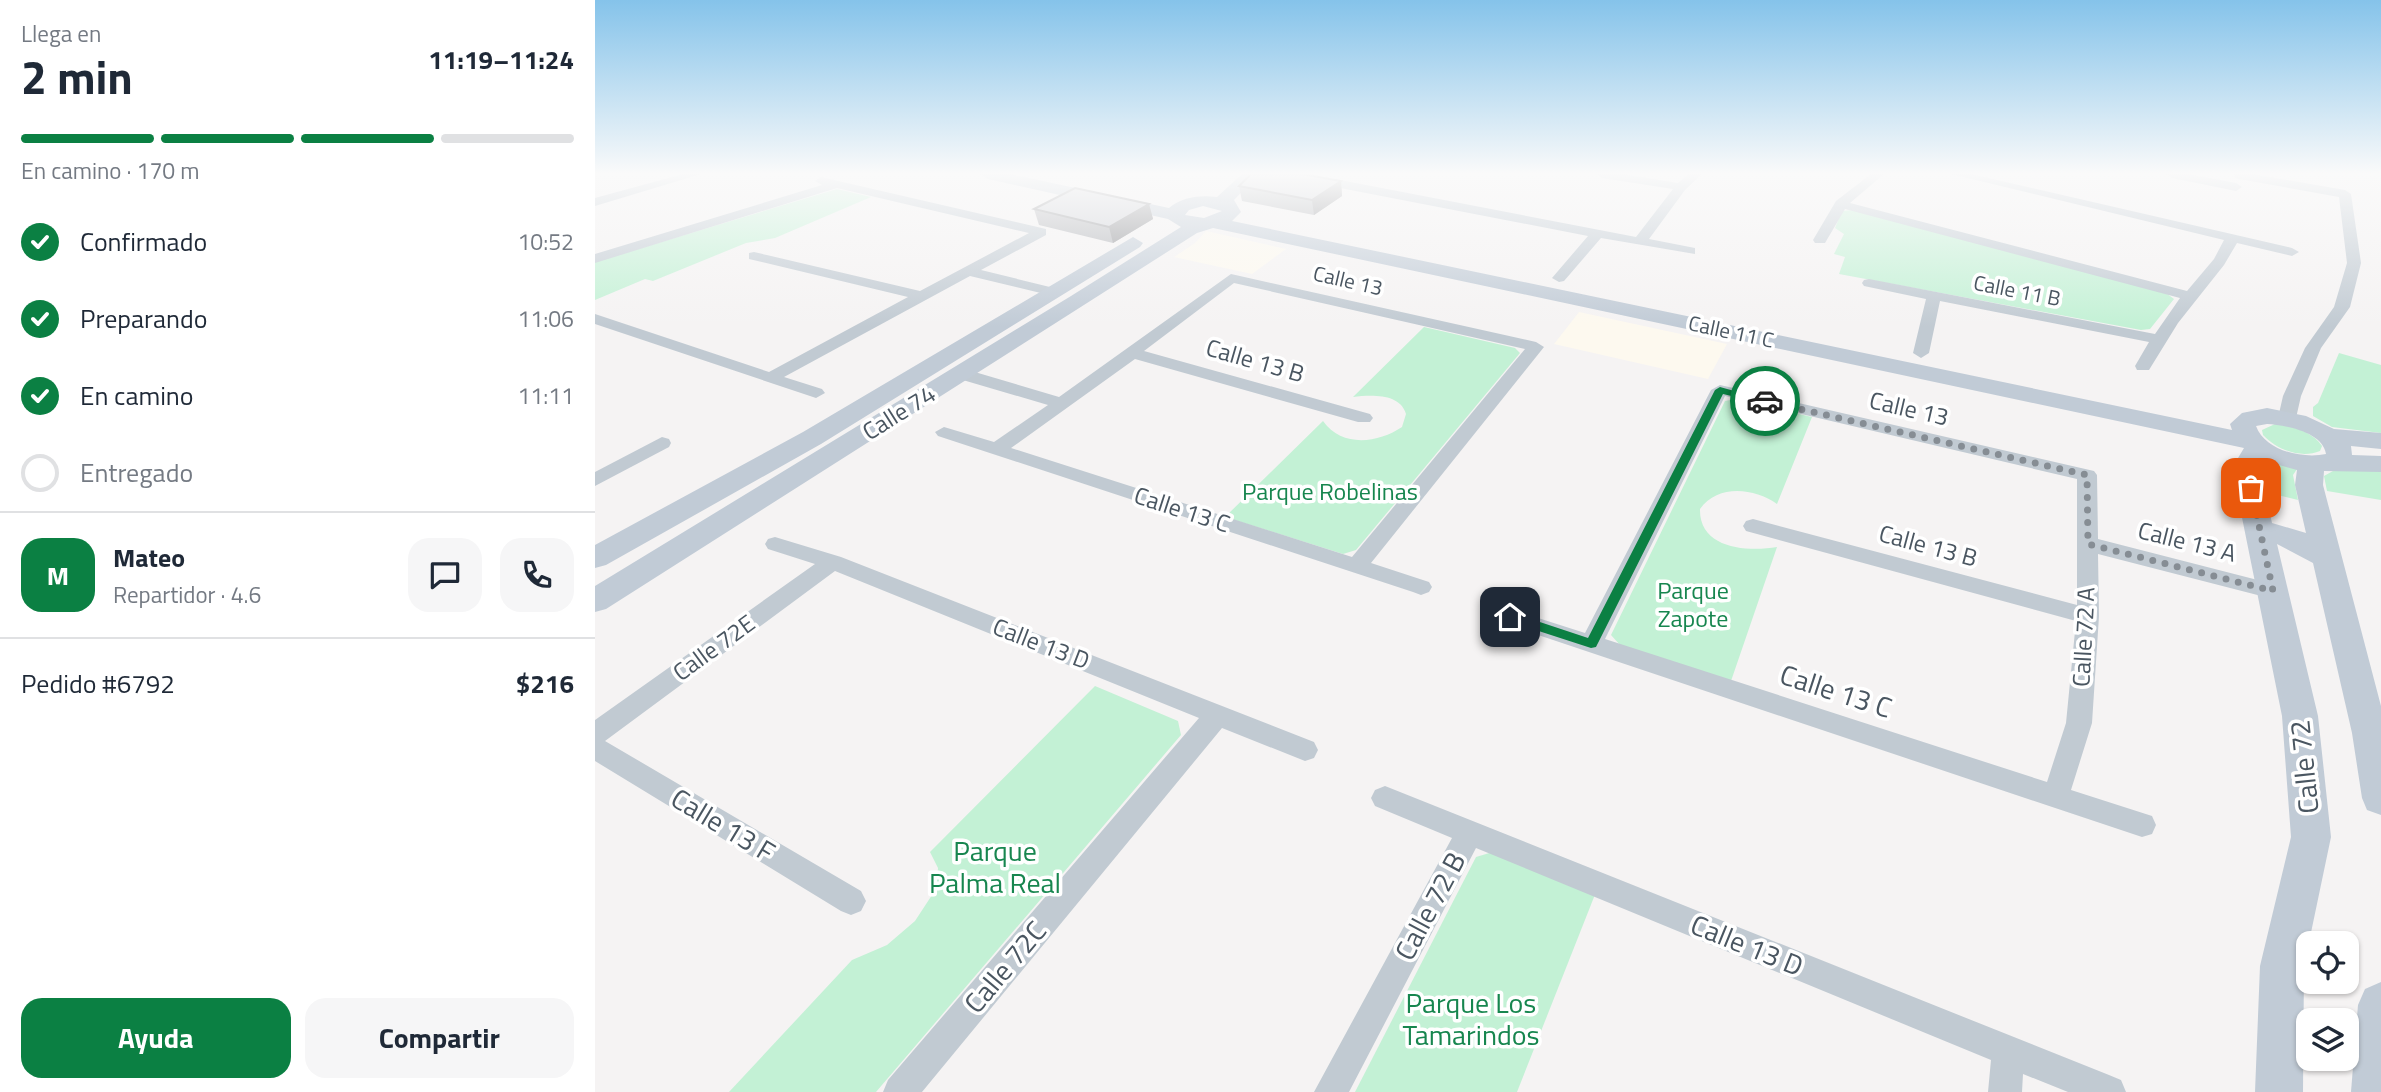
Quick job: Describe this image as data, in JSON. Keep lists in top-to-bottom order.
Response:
{
  "streets": {
    "main road": ["Calle 11 C", "Calle 74", "Calle 72"],
    "street": [
      "Calle 13",
      "Calle 11 B",
      "Calle 13 B",
      "Calle 13 C",
      "Calle 13 A",
      "Calle 72 A",
      "Calle 13 D",
      "Calle 72E",
      "Calle 13 F",
      "Calle 72 B",
      "Calle 72C"
    ]
  },
  "crossings": [
    ["Calle 13", "Calle 13 B"],
    ["Calle 13", "Calle 13 C"],
    ["Calle 13", "Calle 72 A"],
    ["Calle 11 C", "Calle 72"],
    ["Calle 13 B", "Calle 72 A"],
    ["Calle 13 C", "Calle 72 A"],
    ["Calle 13 A", "Calle 72 A"],
    ["Calle 13 A", "Calle 72"],
    ["Calle 13 D", "Calle 72E"],
    ["Calle 13 D", "Calle 72 B"],
    ["Calle 13 D", "Calle 72C"]
  ],
  "parks": [
    "Parque Robelinas",
    "Parque Zapote",
    "Parque Palma Real",
    "Parque Los Tamarindos"
  ],
  "page": {
    "heading": ["2 min", "Llega en", "11:19–11:24"],
    "panel": [
      "Mateo",
      "Repartidor · 4.6",
      "Pedido #6792",
      "$216"
    ],
    "bar": "En camino · 170 m",
    "list": [
      ["Confirmado", "10:52"],
      ["Preparando", "11:06"],
      ["En camino", "11:11"],
      "Entregado"
    ],
    "round": "M",
    "buttons": ["Ayuda", "Compartir"]
  }
}
